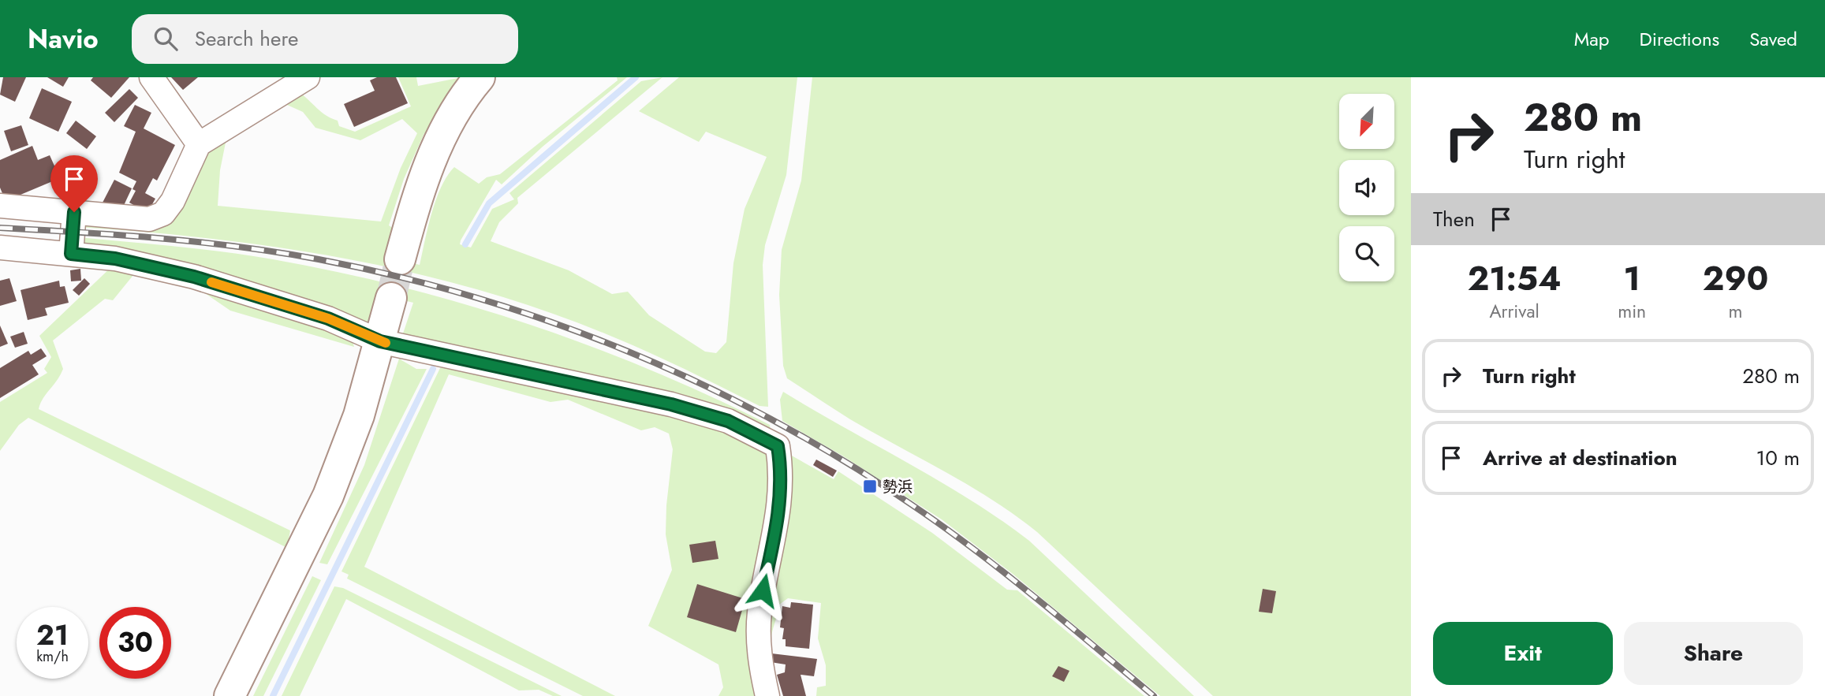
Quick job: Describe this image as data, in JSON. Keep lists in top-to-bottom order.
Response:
{
  "places": {
    "transit": ["勢浜"]
  },
  "north": "bottom left",
  "page": {
    "header": "Navio",
    "search": "Search here",
    "nav": ["Map", "Directions", "Saved"],
    "turn": ["280 m", "Turn right"],
    "then": "Then",
    "eta": [
      "21:54",
      "Arrival",
      "1",
      "min",
      "290",
      "m"
    ],
    "list": [
      {
        "name": "Turn right",
        "value": "280 m"
      },
      {
        "name": "Arrive at destination",
        "value": "10 m"
      }
    ],
    "speed": "21 km/h",
    "limit": "30",
    "buttons": ["Exit", "Share"]
  }
}
